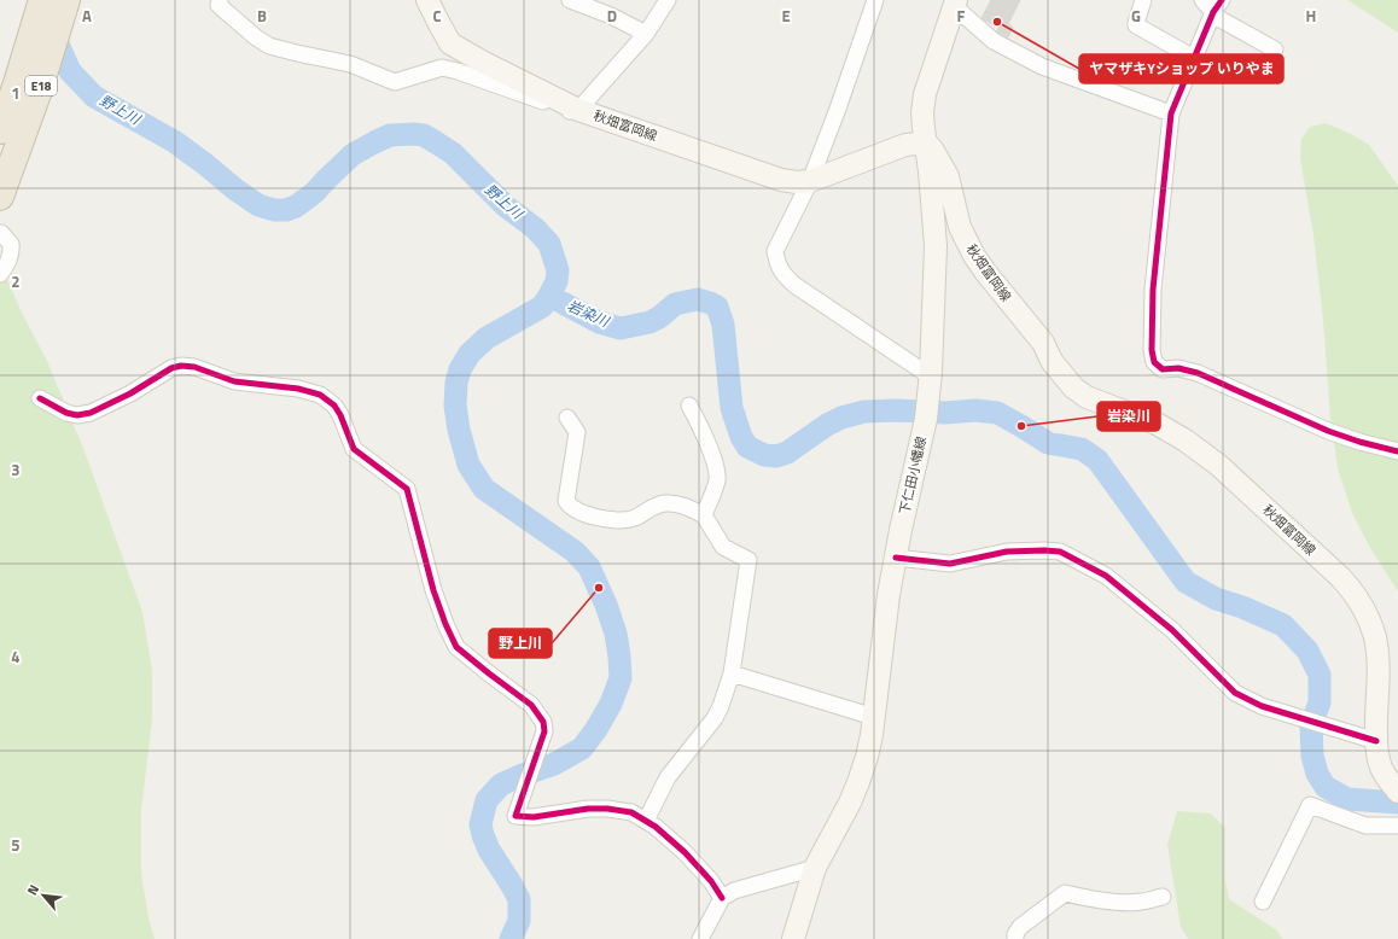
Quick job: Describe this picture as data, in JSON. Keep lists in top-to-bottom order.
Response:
{
  "streets": {
    "highway": ["E18"],
    "main road": ["秋畑富岡線", "下仁田小幡線"]
  },
  "crossings": [
    ["秋畑富岡線", "下仁田小幡線"]
  ],
  "water": ["野上川", "岩染川"],
  "places": ["ヤマザキYショップ いりやま", "岩染川", "野上川"],
  "north": "top left",
  "grid": {
    "columns": [
      "A",
      "B",
      "C",
      "D",
      "E",
      "F",
      "G",
      "H"
    ],
    "rows": [
      "1",
      "2",
      "3",
      "4",
      "5"
    ]
  }
}
